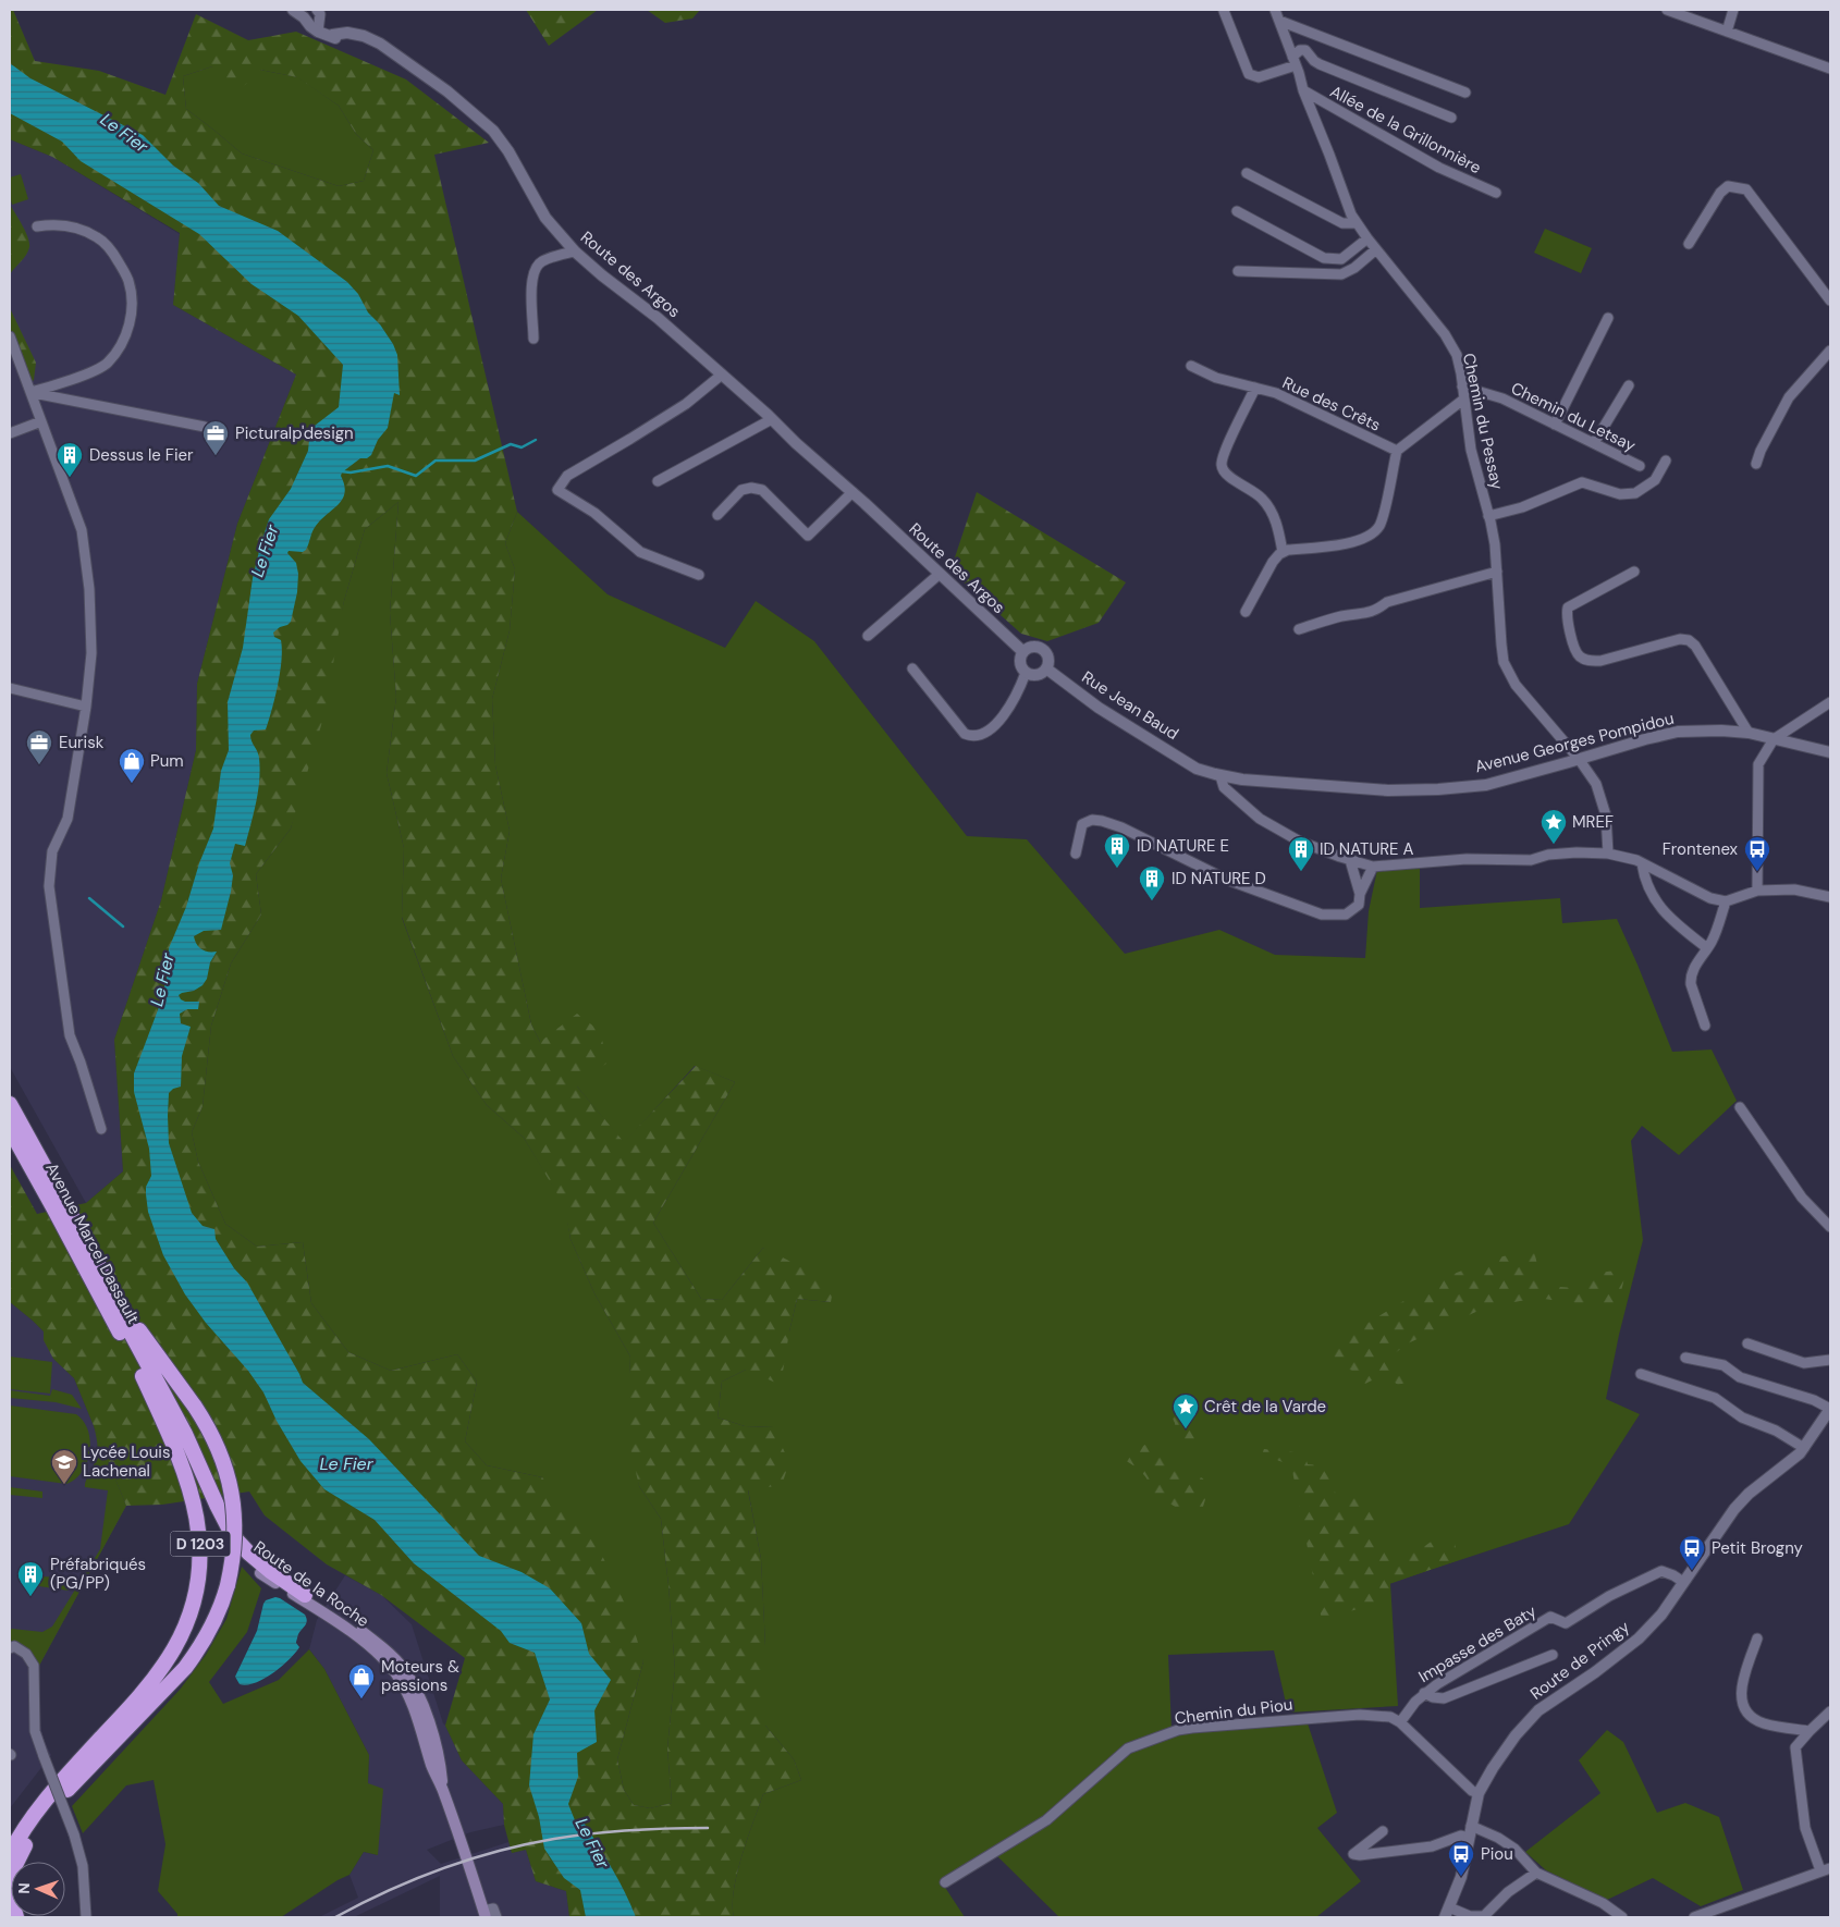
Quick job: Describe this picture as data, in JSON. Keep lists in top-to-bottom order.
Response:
{
  "streets": {
    "highway": ["Avenue Marcel Dassault", "D 1203", "Route de la Roche"],
    "street": [
      "Allée de la Grillonnière",
      "Route des Argos",
      "Rue des Crêts",
      "Chemin du Letsay",
      "Chemin du Pessay",
      "Rue Jean Baud",
      "Avenue Georges Pompidou",
      "Impasse des Baty",
      "Route de Pringy",
      "Chemin du Piou"
    ]
  },
  "crossings": [
    ["Allée de la Grillonnière", "Chemin du Pessay"],
    ["Route des Argos", "Rue Jean Baud"],
    ["Chemin du Letsay", "Chemin du Pessay"],
    ["Chemin du Pessay", "Avenue Georges Pompidou"],
    ["Rue Jean Baud", "Avenue Georges Pompidou"],
    ["Avenue Marcel Dassault", "D 1203"],
    ["Avenue Marcel Dassault", "Route de la Roche"],
    ["D 1203", "Route de la Roche"],
    ["Impasse des Baty", "Route de Pringy"],
    ["Impasse des Baty", "Chemin du Piou"],
    ["Route de Pringy", "Chemin du Piou"]
  ],
  "water": ["Le Fier"],
  "places": {
    "office": ["Picturalp'design", "Eurisk"],
    "building": [
      "Dessus le Fier",
      "ID NATURE E",
      "ID NATURE A",
      "ID NATURE D",
      "Préfabriqués (PG/PP)"
    ],
    "shop": ["Pum", "Moteurs & passions"],
    "place": ["MREF", "Crêt de la Varde"],
    "bus stop": ["Frontenex", "Petit Brogny", "Piou"],
    "school or university": ["Lycée Louis Lachenal"]
  },
  "north": "left"
}
